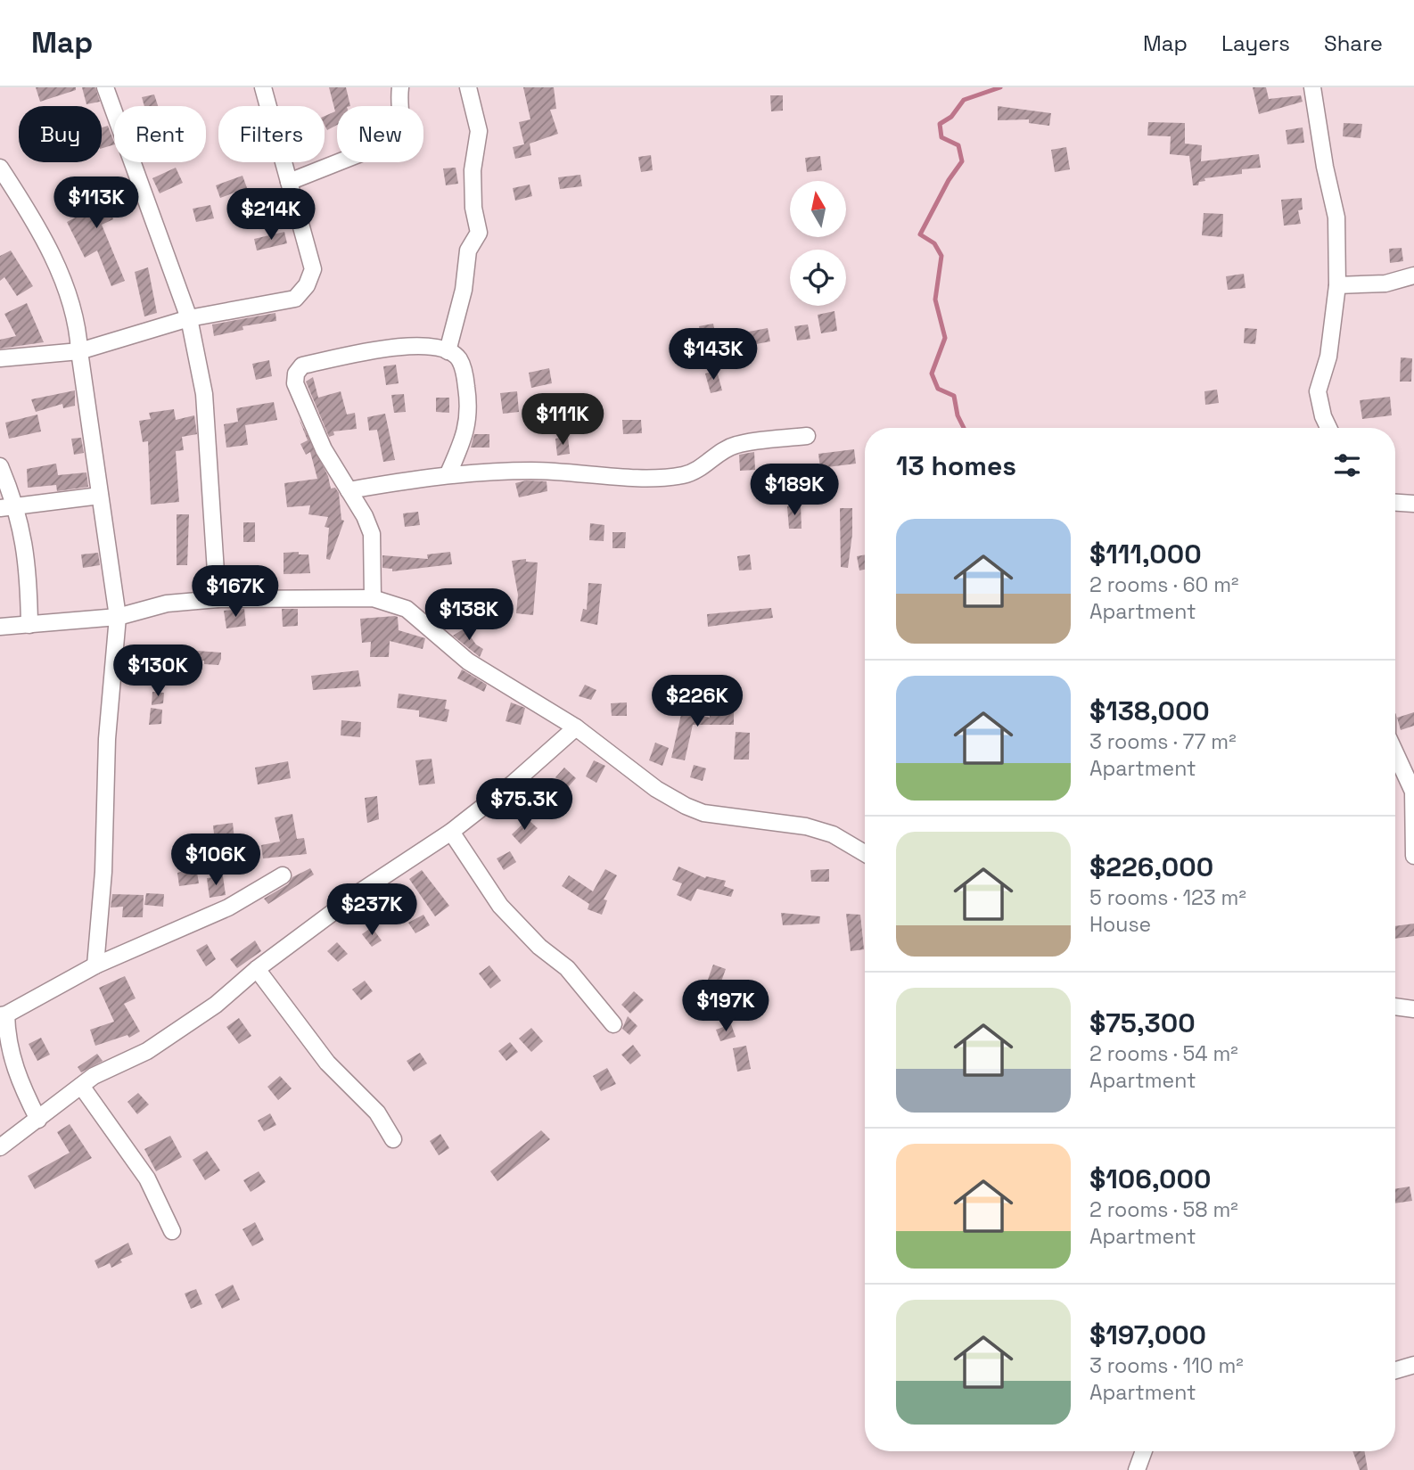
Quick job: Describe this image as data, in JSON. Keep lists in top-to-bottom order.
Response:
{
  "north": "top",
  "page": {
    "header": "Map",
    "nav": ["Map", "Layers", "Share"],
    "chip": [
      "Buy",
      "Rent",
      "Filters",
      "New"
    ],
    "price": [
      "$113K",
      "$214K",
      "$143K",
      "$111K",
      "$189K",
      "$167K",
      "$138K",
      "$130K",
      "$226K",
      "$75.3K",
      "$106K",
      "$237K",
      "$197K"
    ],
    "heading": "13 homes",
    "list": [
      {
        "name": "$111,000",
        "note": "2 rooms · 60 m² · Apartment"
      },
      {
        "name": "$138,000",
        "note": "3 rooms · 77 m² · Apartment"
      },
      {
        "name": "$226,000",
        "note": "5 rooms · 123 m² · House"
      },
      {
        "name": "$75,300",
        "note": "2 rooms · 54 m² · Apartment"
      },
      {
        "name": "$106,000",
        "note": "2 rooms · 58 m² · Apartment"
      },
      {
        "name": "$197,000",
        "note": "3 rooms · 110 m² · Apartment"
      }
    ]
  }
}
